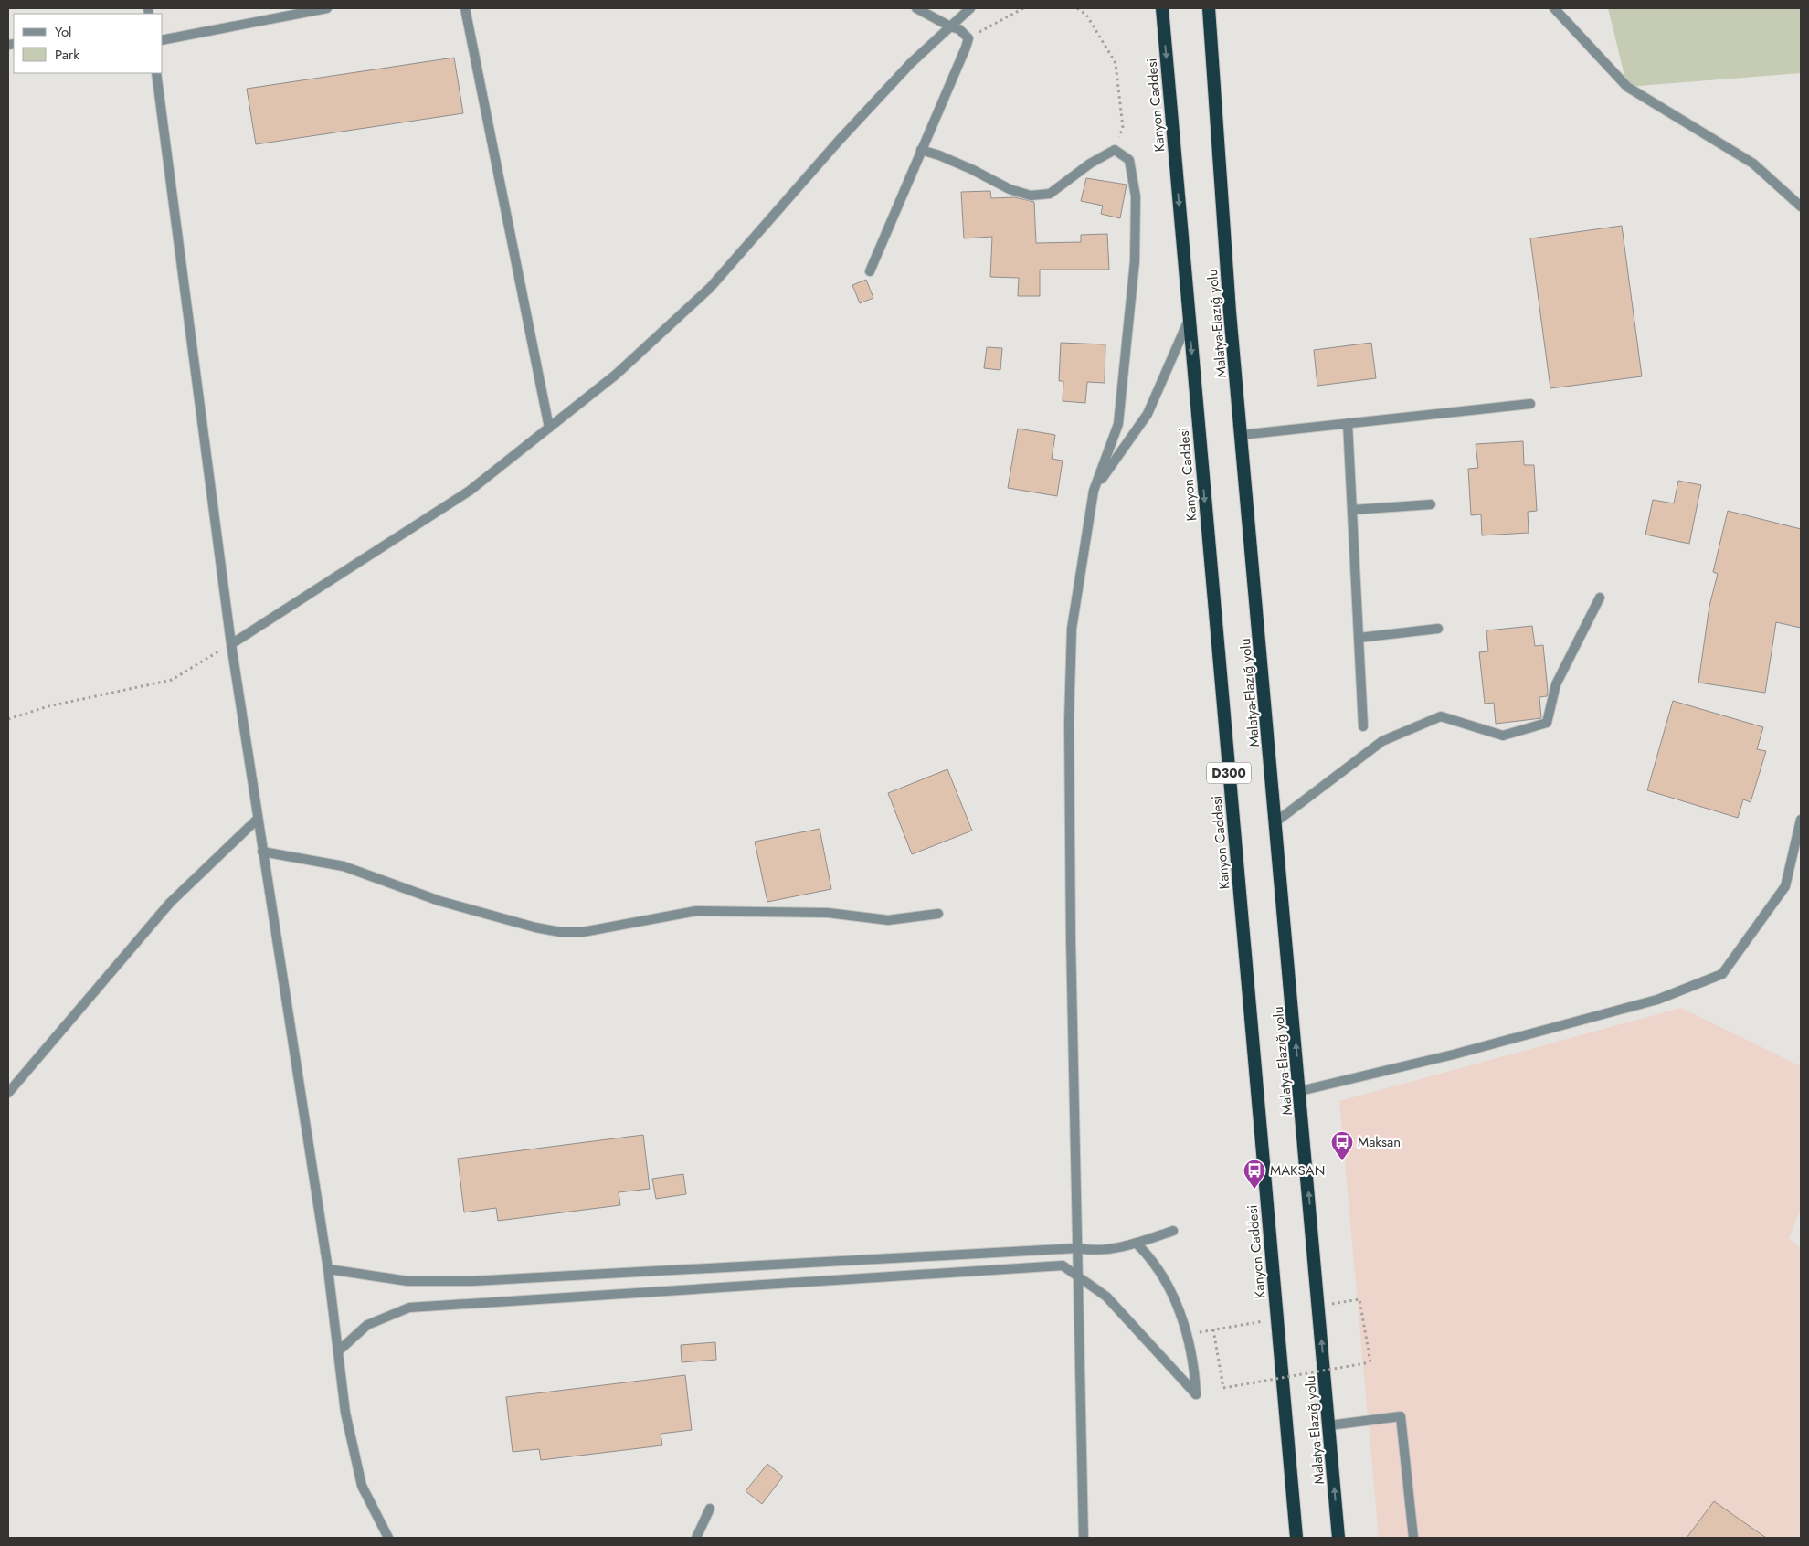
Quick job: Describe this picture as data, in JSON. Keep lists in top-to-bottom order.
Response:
{
  "streets": {
    "highway": ["Kanyon Caddesi", "Malatya-Elazığ yolu", "D300"]
  },
  "one_way": ["Kanyon Caddesi", "Malatya-Elazığ yolu"],
  "places": {
    "bus stop": ["Maksan", "MAKSAN"]
  },
  "legend": ["Yol", "Park"]
}
